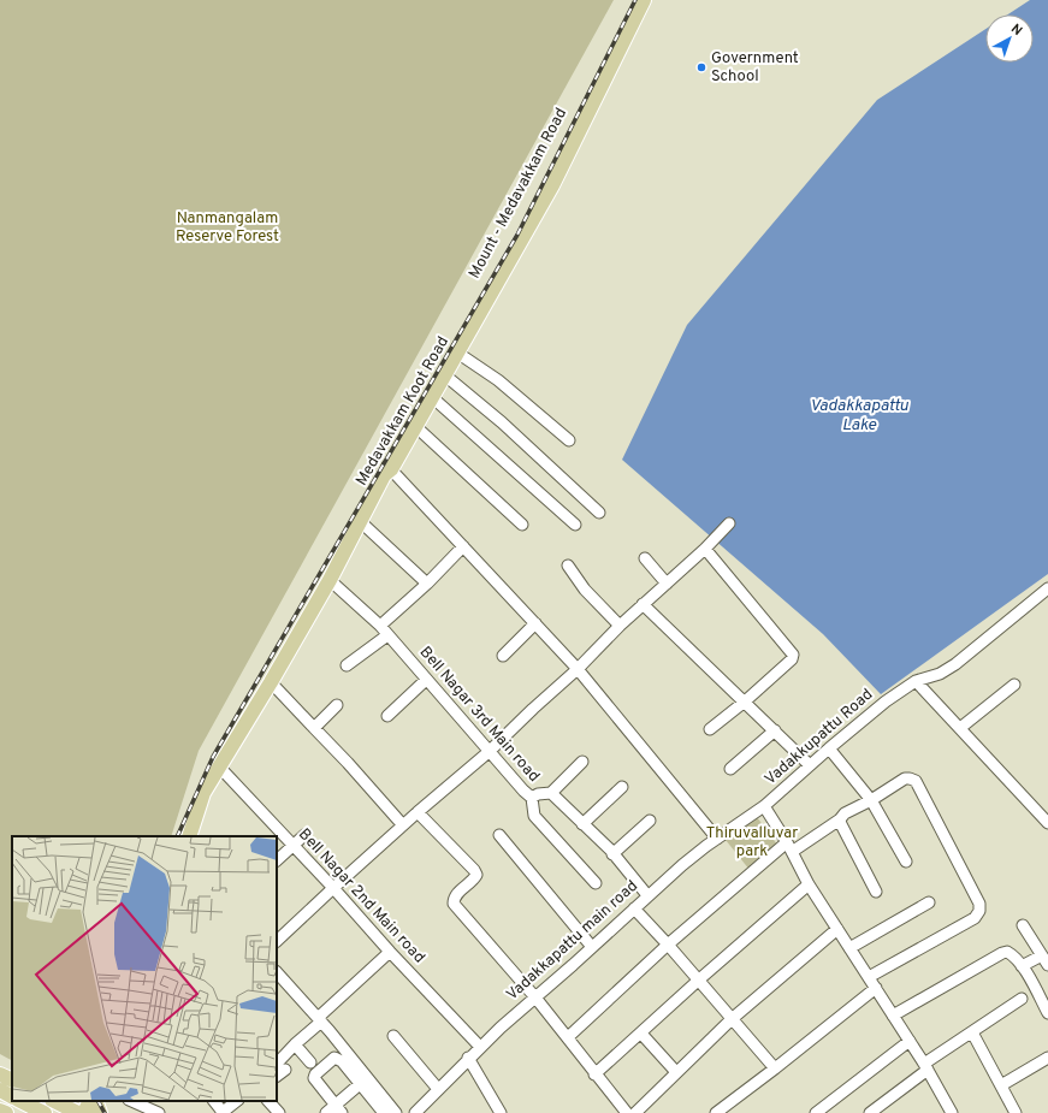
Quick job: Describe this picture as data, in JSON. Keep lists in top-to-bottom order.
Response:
{
  "streets": {
    "main road": ["Mount - Medavakkam Road", "Medavakkam Koot Road"],
    "street": [
      "Bell Nagar 3rd Main road",
      "Vadakkupattu Road",
      "Bell Nagar 2nd Main road",
      "Vadakkapattu main road"
    ]
  },
  "crossings": [
    ["Mount - Medavakkam Road", "Medavakkam Koot Road"],
    ["Medavakkam Koot Road", "Bell Nagar 3rd Main road"],
    ["Medavakkam Koot Road", "Bell Nagar 2nd Main road"],
    ["Bell Nagar 3rd Main road", "Vadakkapattu main road"],
    ["Vadakkupattu Road", "Vadakkapattu main road"],
    ["Bell Nagar 2nd Main road", "Vadakkapattu main road"]
  ],
  "water": ["Vadakkapattu Lake"],
  "parks": ["Nanmangalam Reserve Forest", "Thiruvalluvar park"],
  "places": ["Government School"],
  "north": "top right"
}
